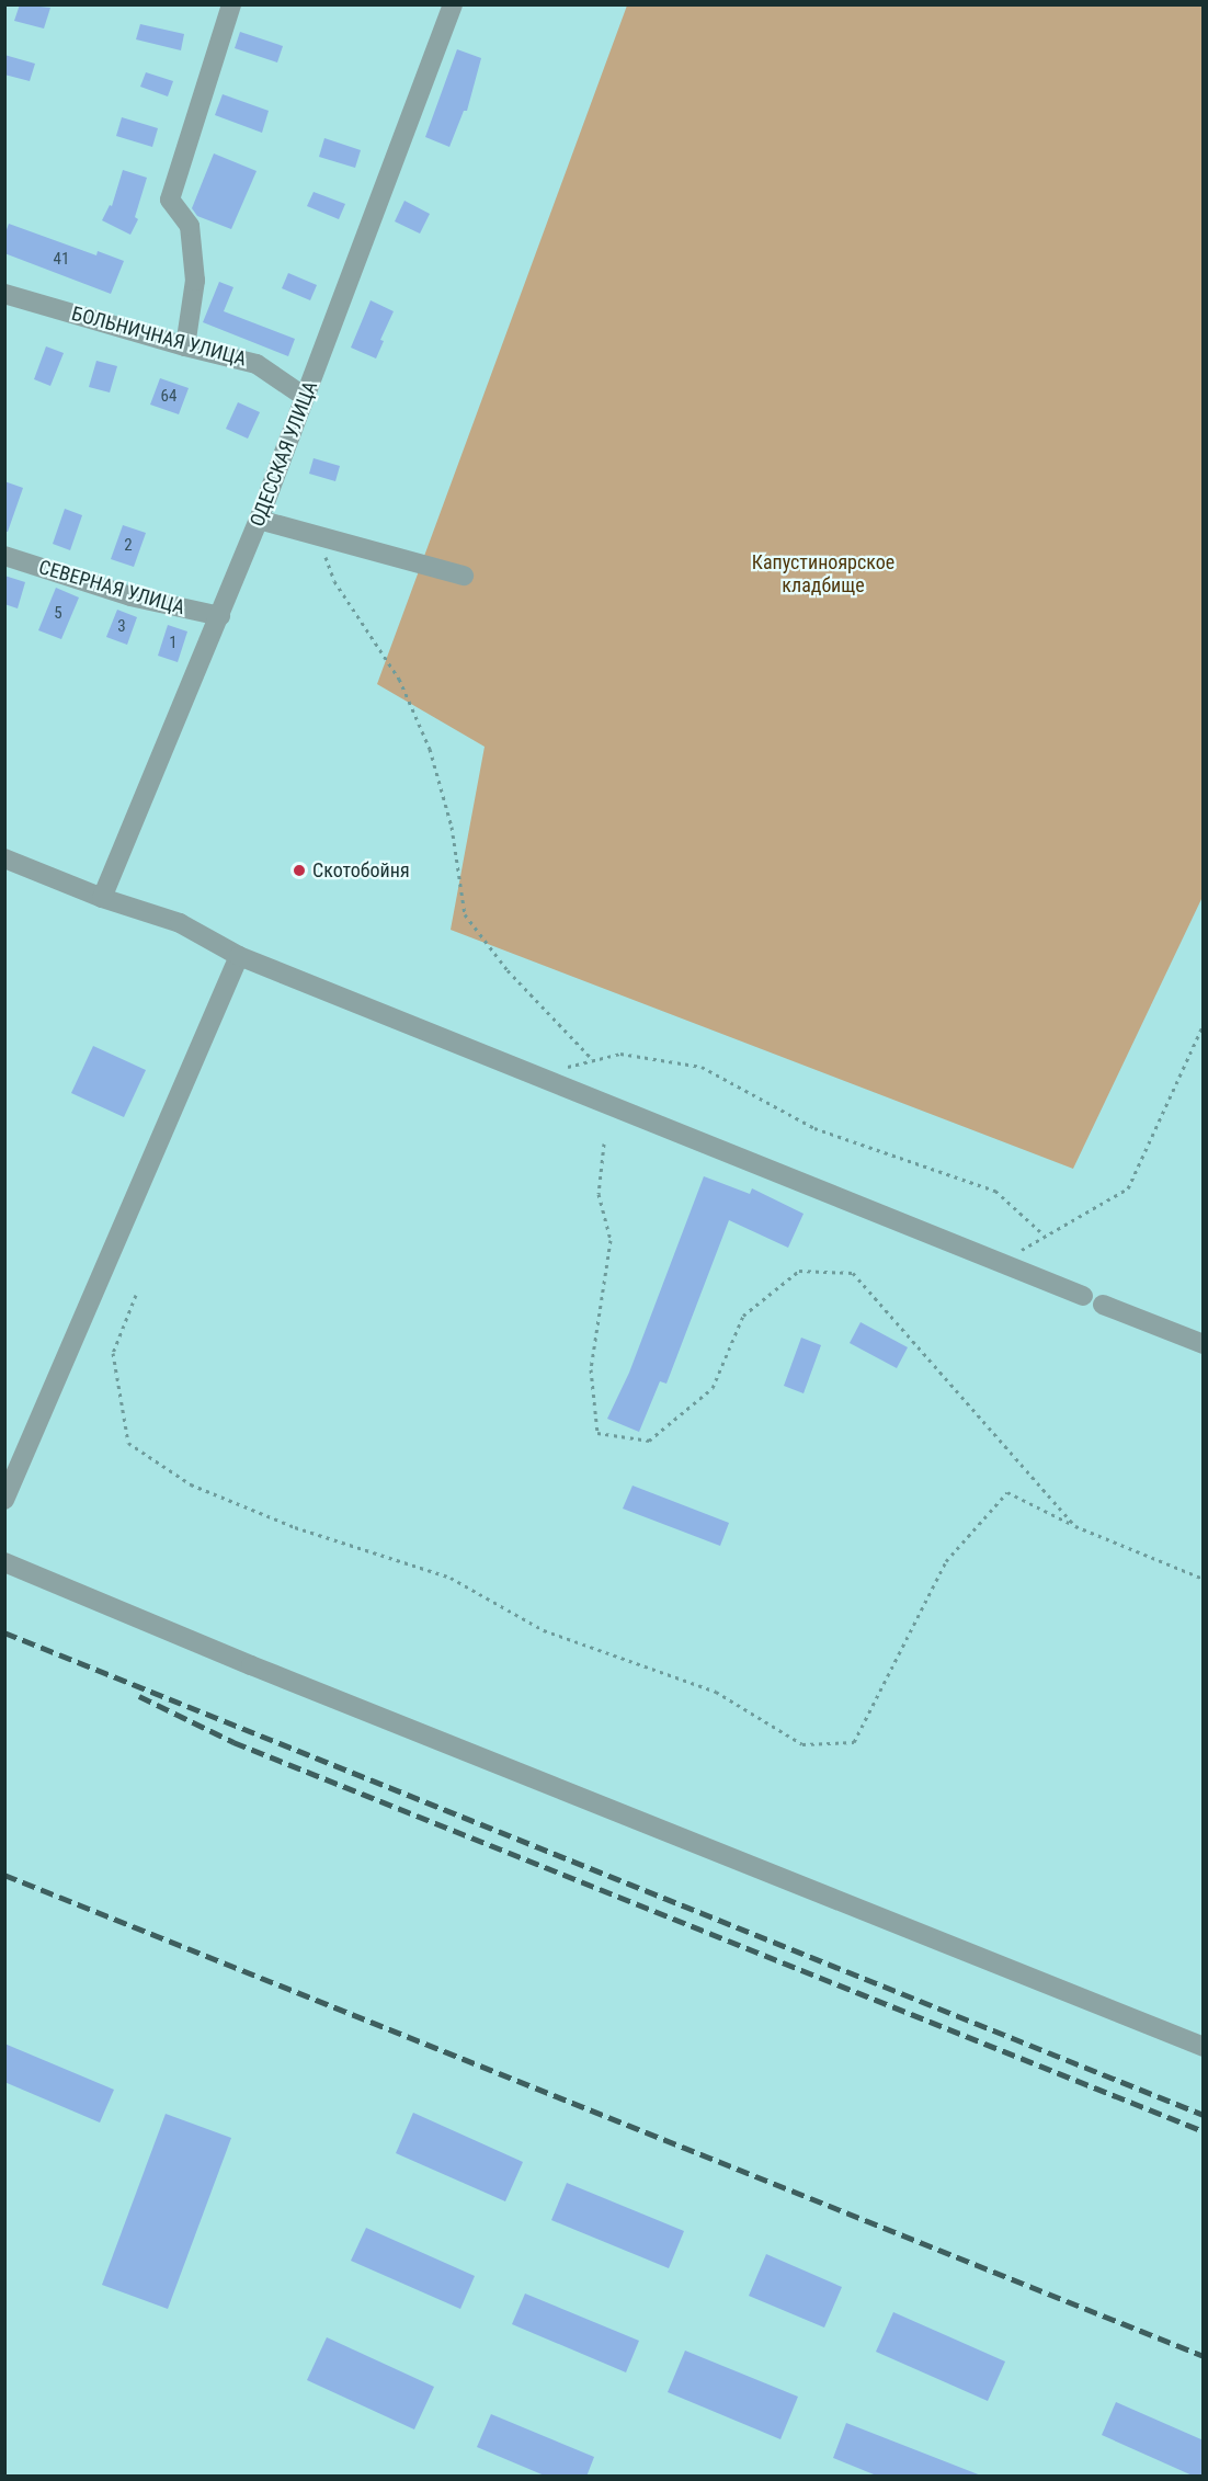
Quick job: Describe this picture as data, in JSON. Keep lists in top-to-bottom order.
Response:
{
  "streets": {
    "street": ["БОЛЬНИЧНАЯ УЛИЦА", "ОДЕССКАЯ УЛИЦА", "СЕВЕРНАЯ УЛИЦА"]
  },
  "crossings": [
    ["БОЛЬНИЧНАЯ УЛИЦА", "ОДЕССКАЯ УЛИЦА"],
    ["ОДЕССКАЯ УЛИЦА", "СЕВЕРНАЯ УЛИЦА"]
  ],
  "parks": ["Капустиноярское кладбище"],
  "places": ["Скотобойня"],
  "house_numbers": [
    "41",
    "64",
    "2",
    "5",
    "3",
    "1"
  ]
}
